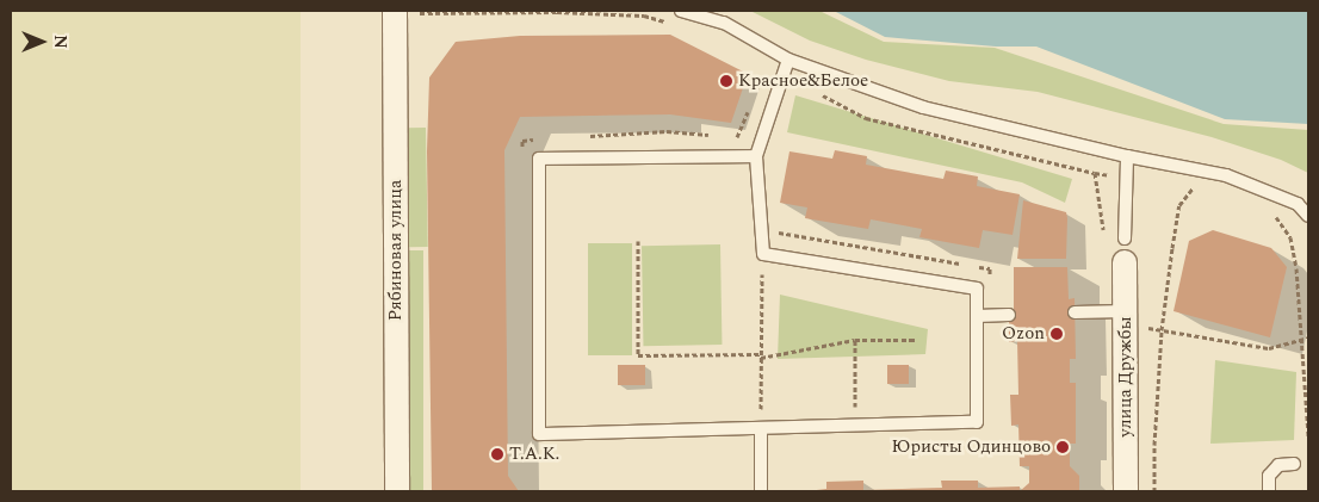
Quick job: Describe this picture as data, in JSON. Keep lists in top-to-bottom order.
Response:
{
  "streets": {
    "street": ["Рябиновая улица", "улица Дружбы"]
  },
  "places": [
    "Красное&Белое",
    "Ozon",
    "Юристы Одинцово",
    "Т.А.К."
  ],
  "north": "right"
}
